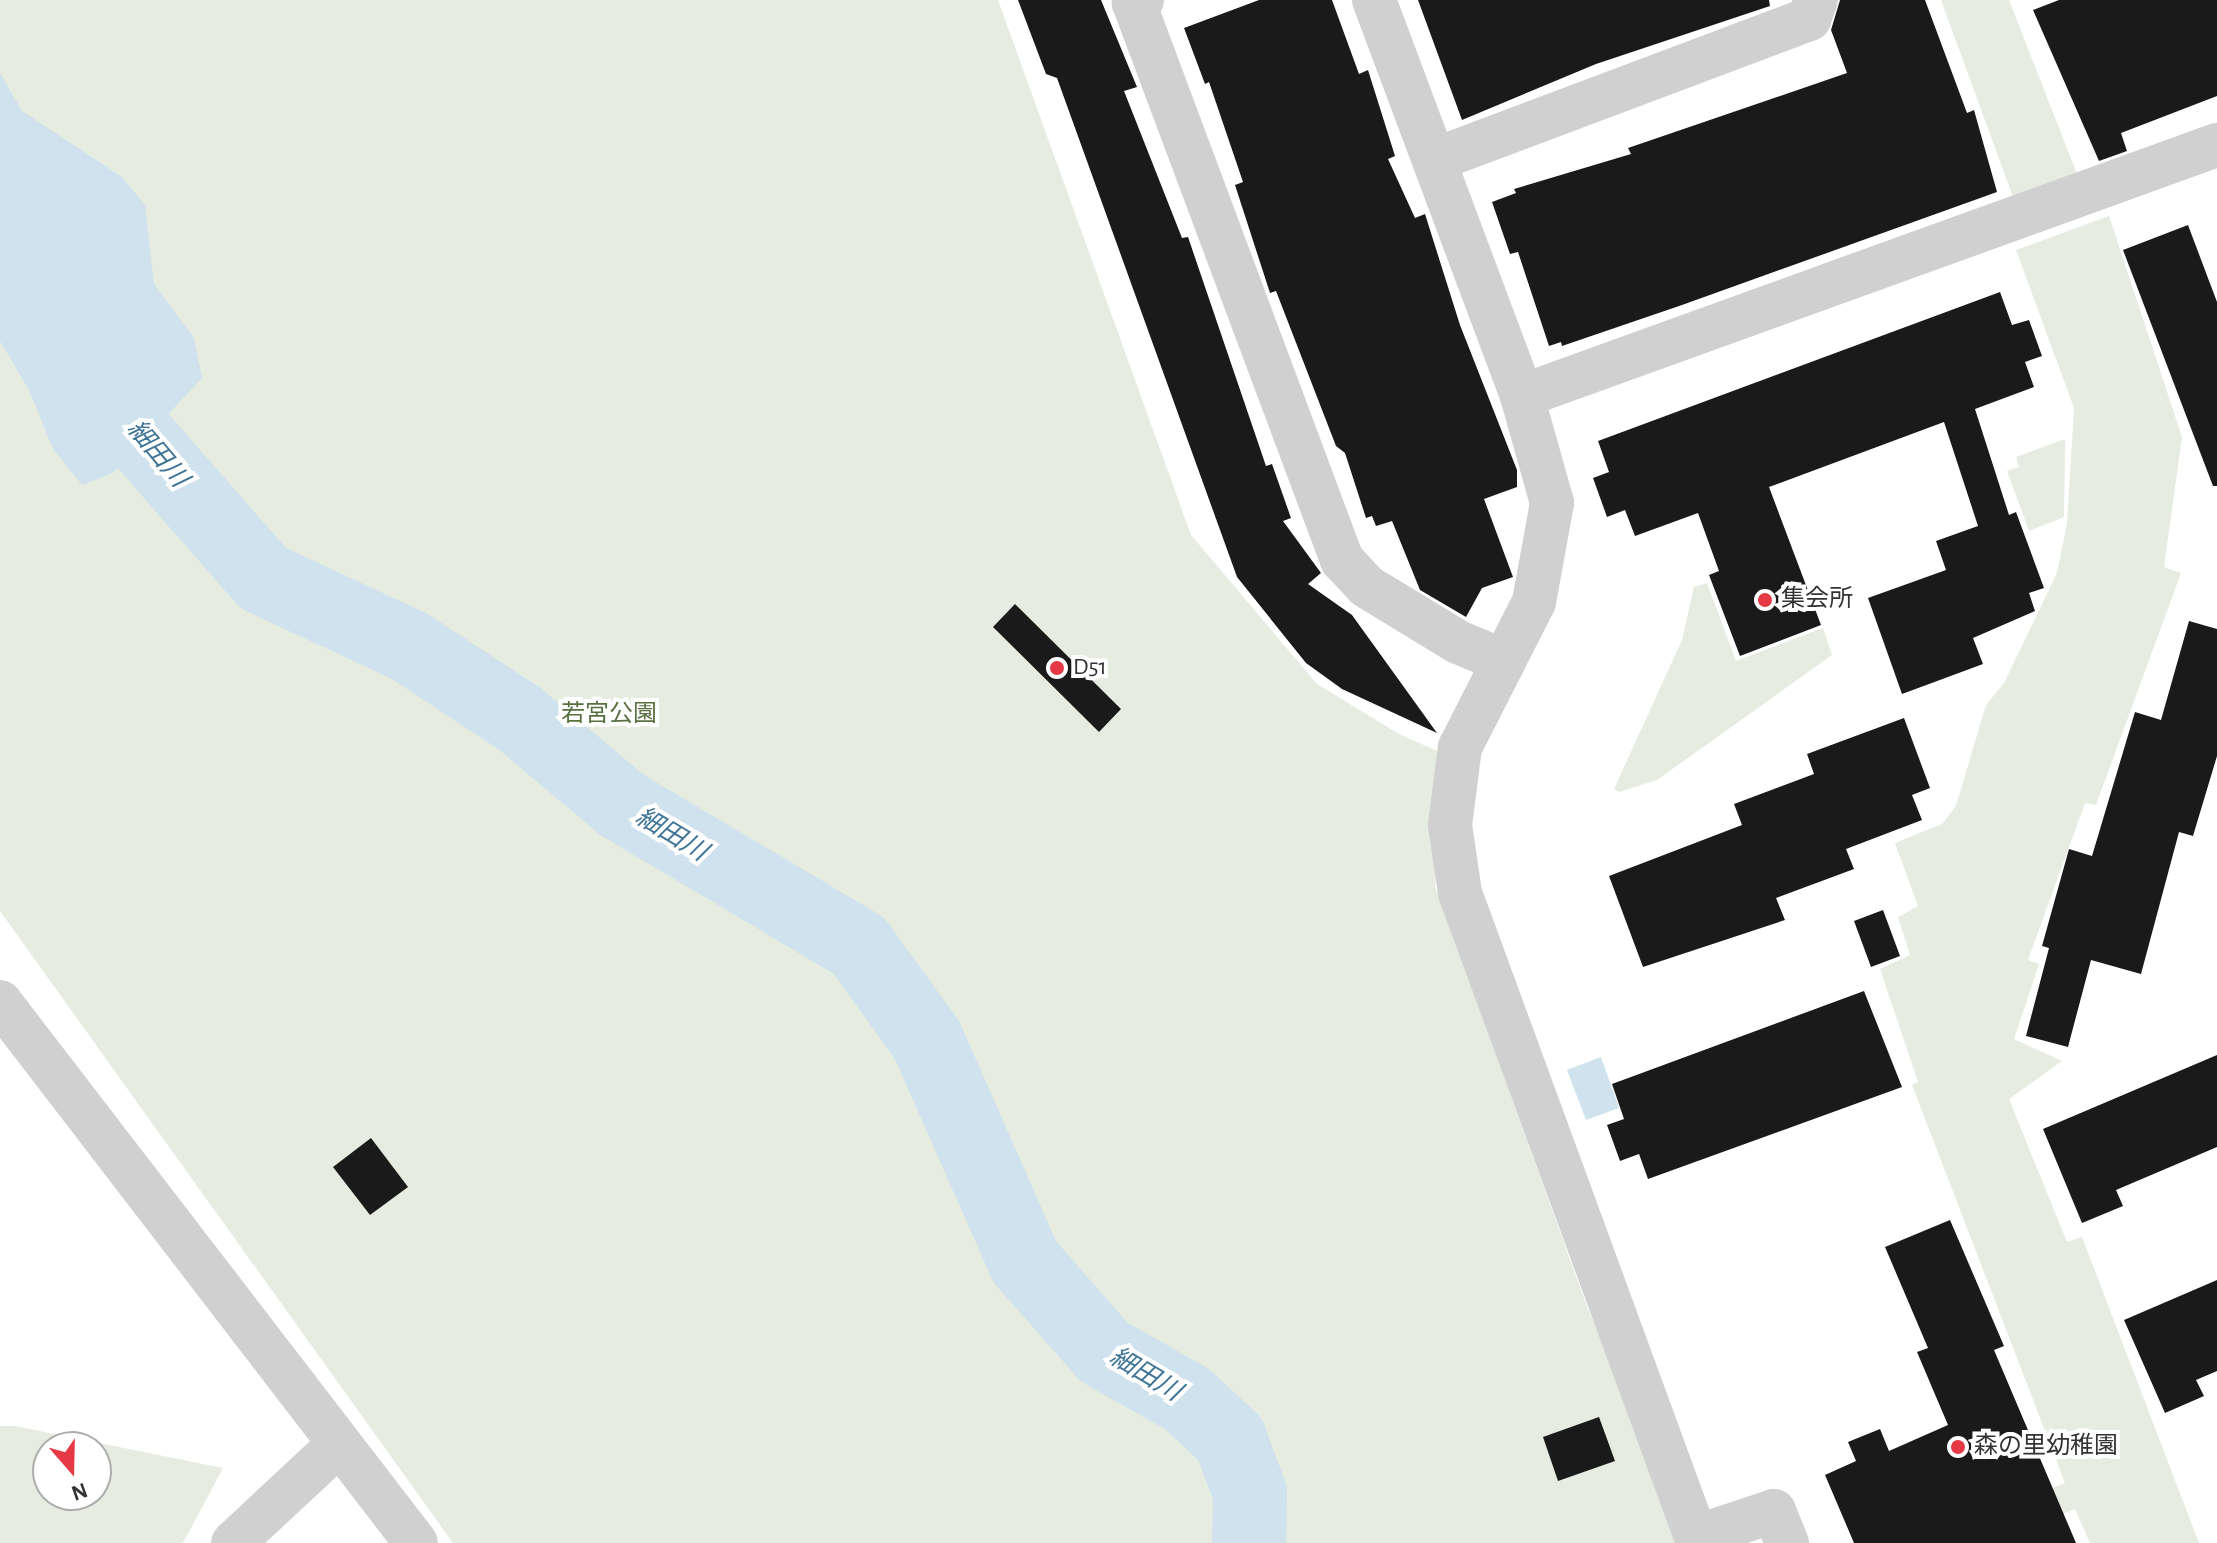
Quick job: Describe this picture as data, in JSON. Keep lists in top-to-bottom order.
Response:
{
  "water": ["細田川"],
  "parks": ["若宮公園"],
  "places": ["集会所", "D51", "森の里幼稚園"],
  "north": "bottom"
}
